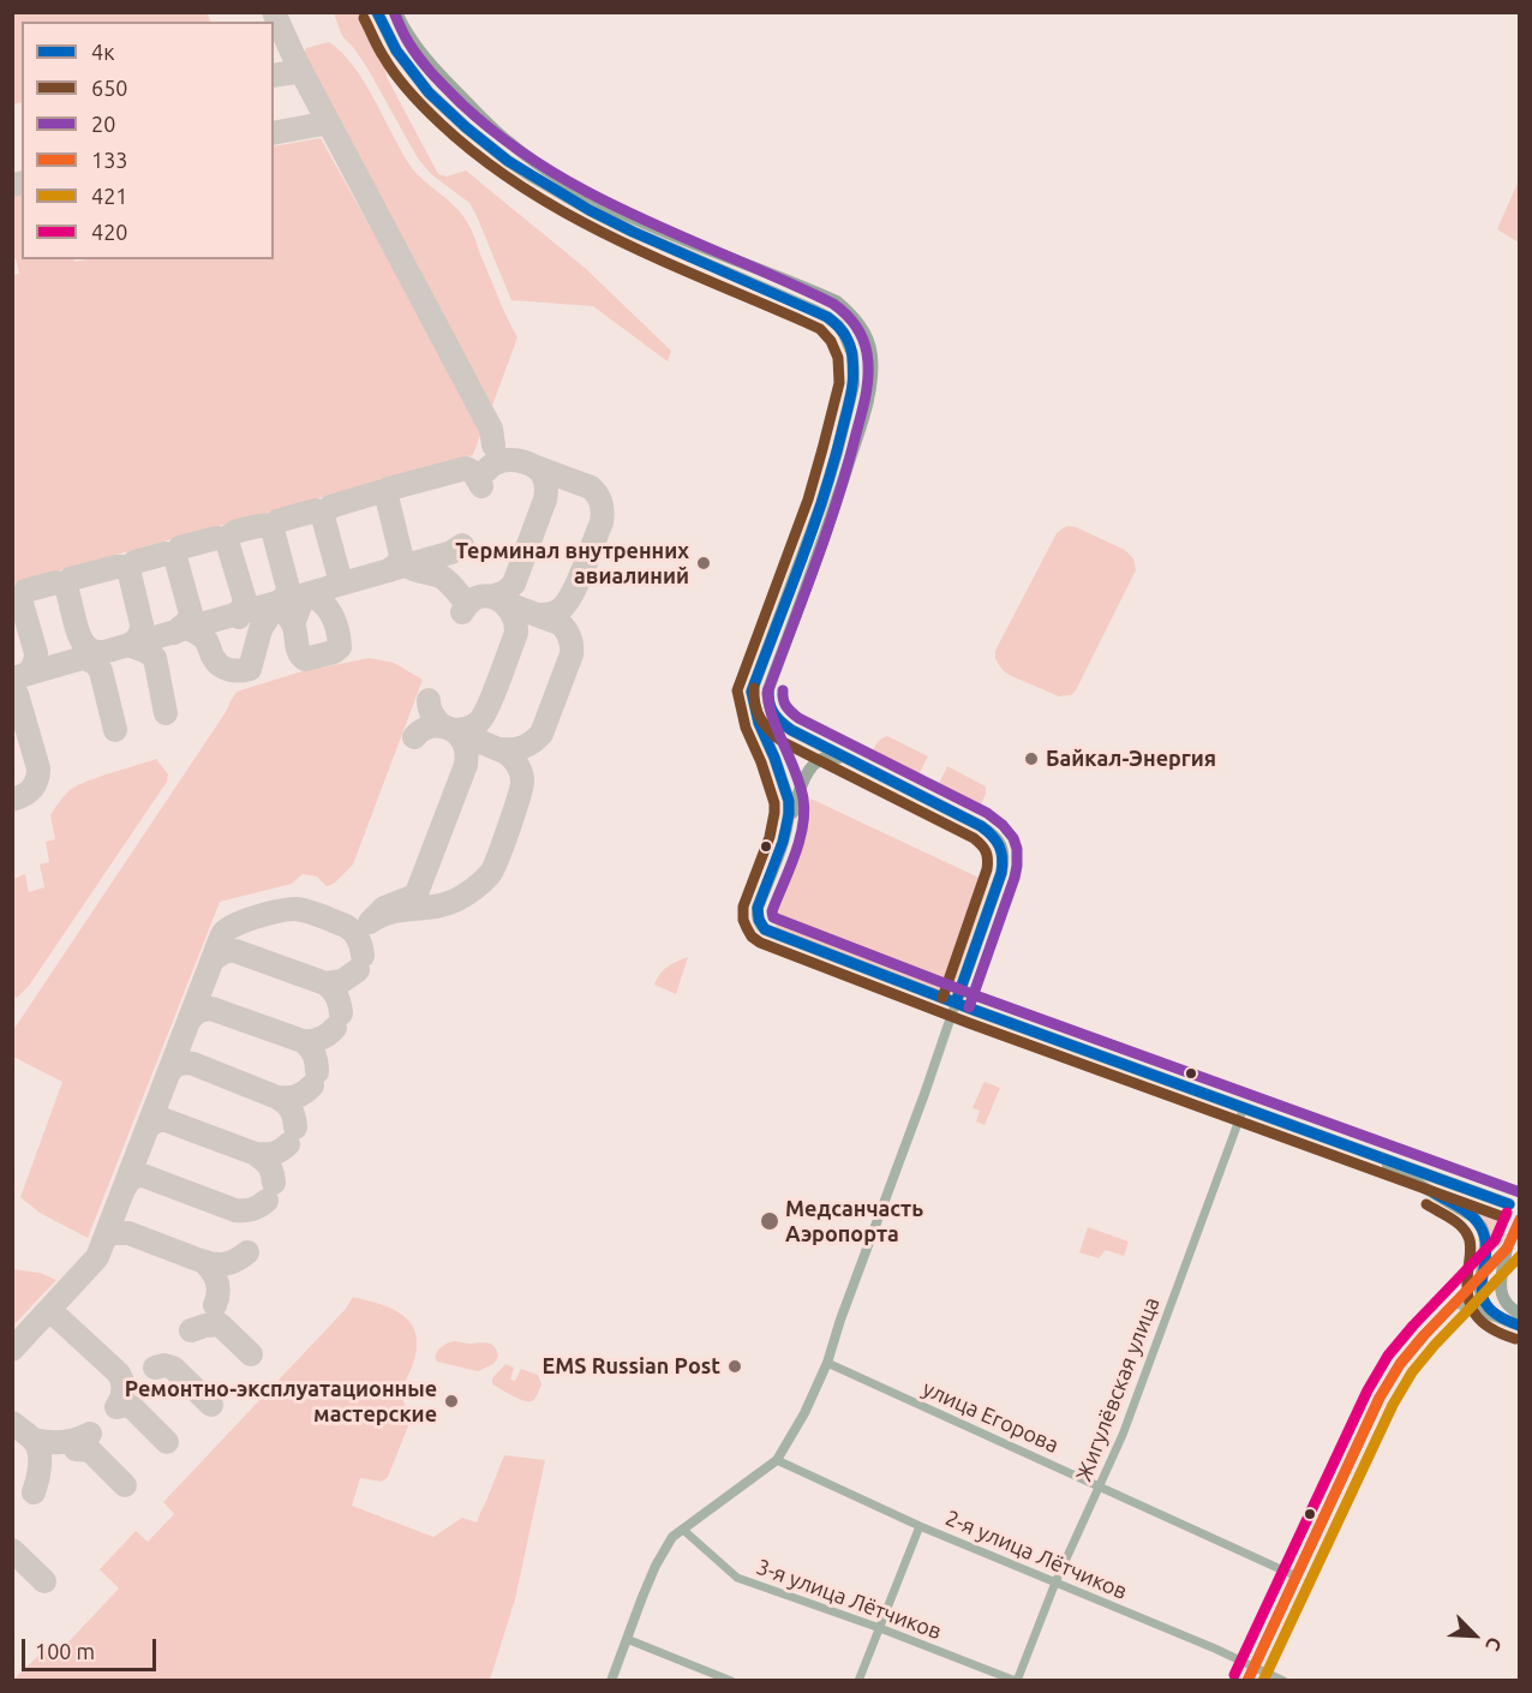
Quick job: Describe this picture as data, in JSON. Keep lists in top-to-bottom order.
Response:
{
  "streets": {
    "street": [
      "Жигулёвская улица",
      "улица Егорова",
      "2-я улица Лётчиков",
      "3-я улица Лётчиков"
    ]
  },
  "crossings": [
    ["Жигулёвская улица", "улица Егорова"],
    ["Жигулёвская улица", "2-я улица Лётчиков"],
    ["Жигулёвская улица", "3-я улица Лётчиков"]
  ],
  "places": [
    "Терминал внутренних авиалиний",
    "Байкал-Энергия",
    "Медсанчасть Аэропорта",
    "EMS Russian Рost",
    "Ремонтно-эксплуатационные мастерские"
  ],
  "lines": [
    "transit line 4к",
    "transit line 20",
    "transit line 650",
    "transit line 420",
    "transit line 133",
    "transit line 421"
  ],
  "legend": [
    "4к",
    "650",
    "20",
    "133",
    "421",
    "420"
  ],
  "scale_bar": "100 m",
  "north": "bottom right"
}
